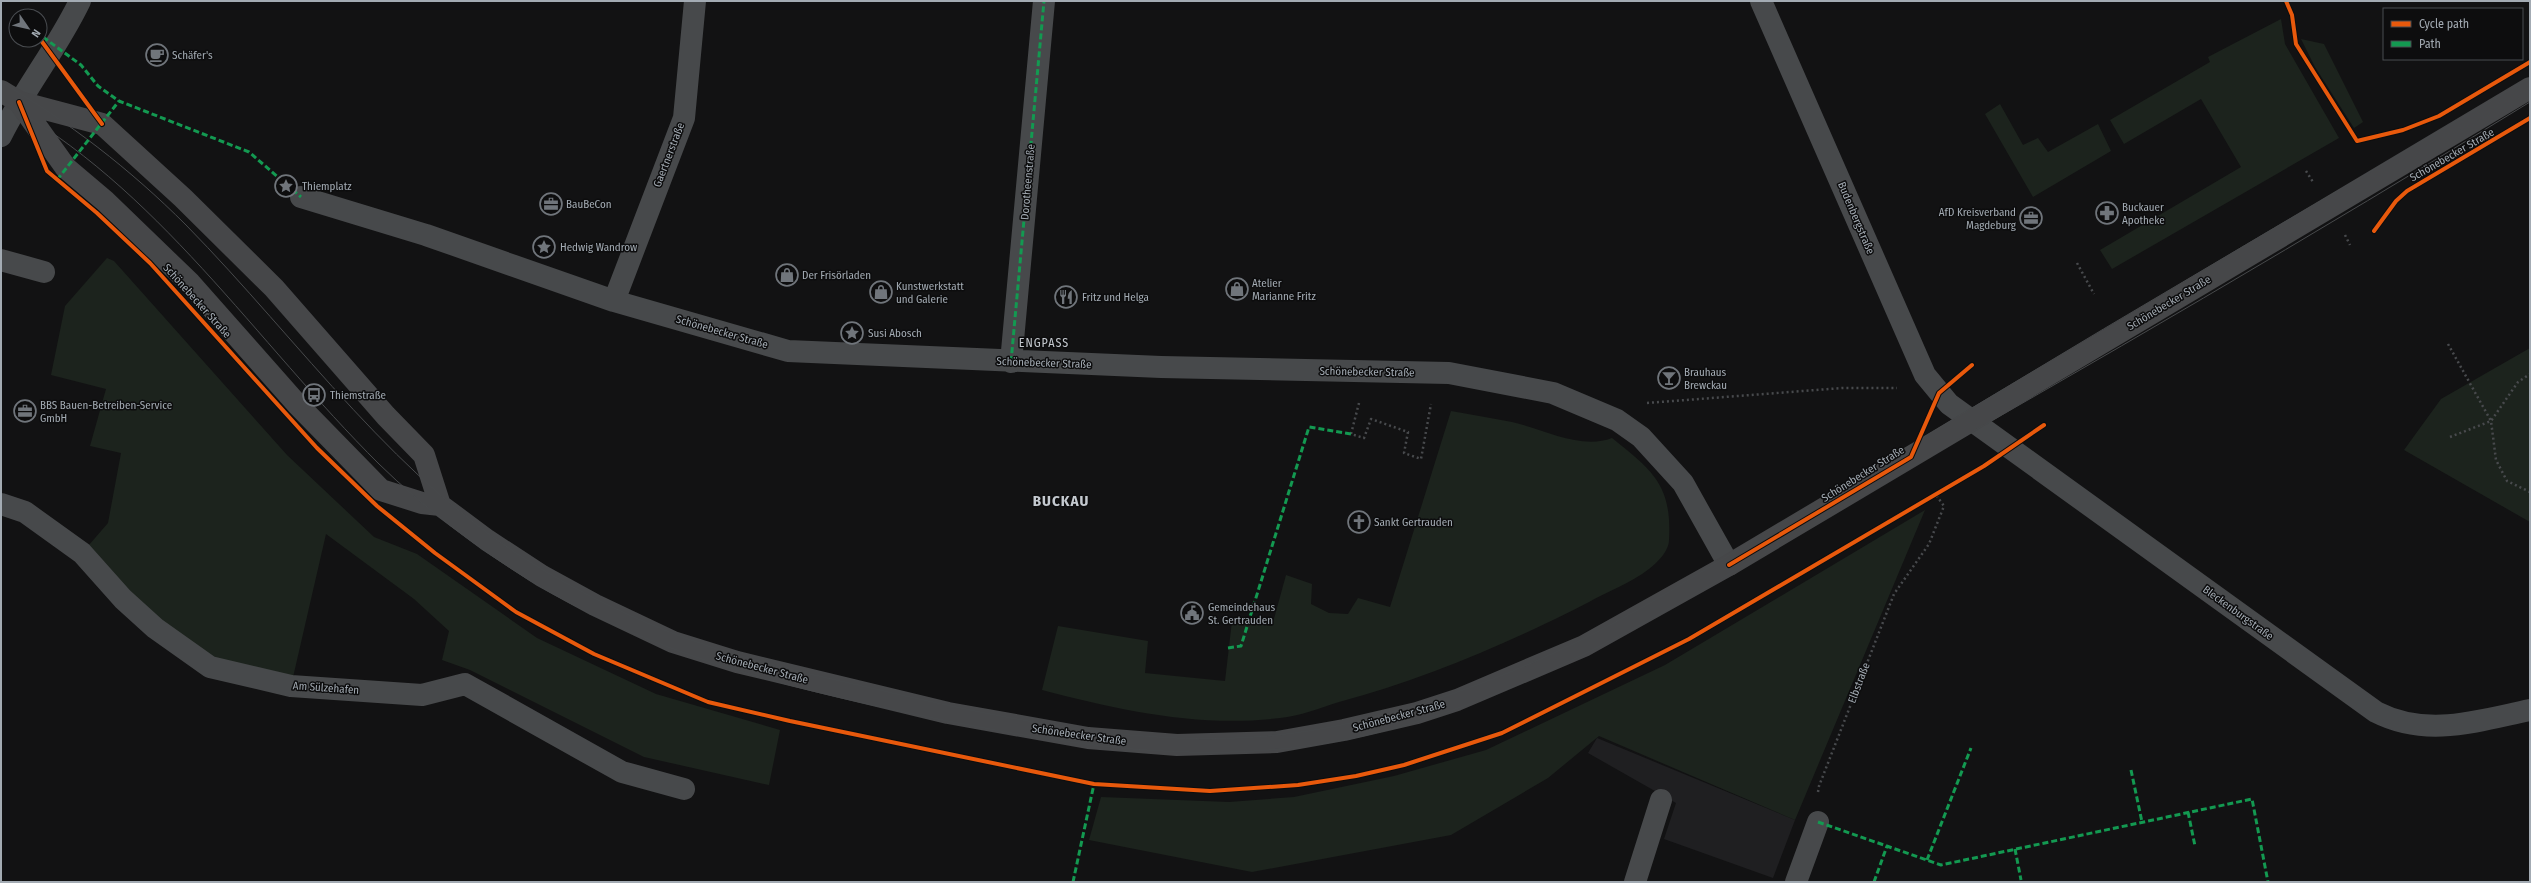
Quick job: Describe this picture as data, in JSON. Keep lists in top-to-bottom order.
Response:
{
  "streets": {
    "main road": ["Schönebecker Straße"],
    "street": [
      "Gaertnerstraße",
      "Dorotheenstraße",
      "Budenbergstraße",
      "Bleckenburgstraße",
      "Am Sülzehafen"
    ],
    "path": ["Elbstraße"]
  },
  "crossings": [
    ["Gaertnerstraße", "Schönebecker Straße"],
    ["Schönebecker Straße", "Dorotheenstraße"],
    ["Schönebecker Straße", "Budenbergstraße"],
    ["Schönebecker Straße", "Bleckenburgstraße"],
    ["Budenbergstraße", "Bleckenburgstraße"]
  ],
  "districts": ["ENGPASS", "BUCKAU"],
  "places": {
    "cafe": ["Schäfer's"],
    "place": ["Thiemplatz", "Hedwig Wandrow", "Susi Abosch"],
    "office": ["BauBeCon", "AfD Kreisverband Magdeburg", "BBS Bauen-Betreiben-Service GmbH"],
    "pharmacy": ["Buckauer Apotheke"],
    "shop": ["Der Frisörladen", "Atelier Marianne Fritz", "Kunstwerkstatt und Galerie"],
    "restaurant": ["Fritz und Helga"],
    "bar": ["Brauhaus Brewckau"],
    "bus stop": ["Thiemstraße"],
    "church": ["Sankt Gertrauden"],
    "public building": ["Gemeindehaus St. Gertrauden"]
  },
  "legend": ["Cycle path", "Path"],
  "north": "bottom right"
}
